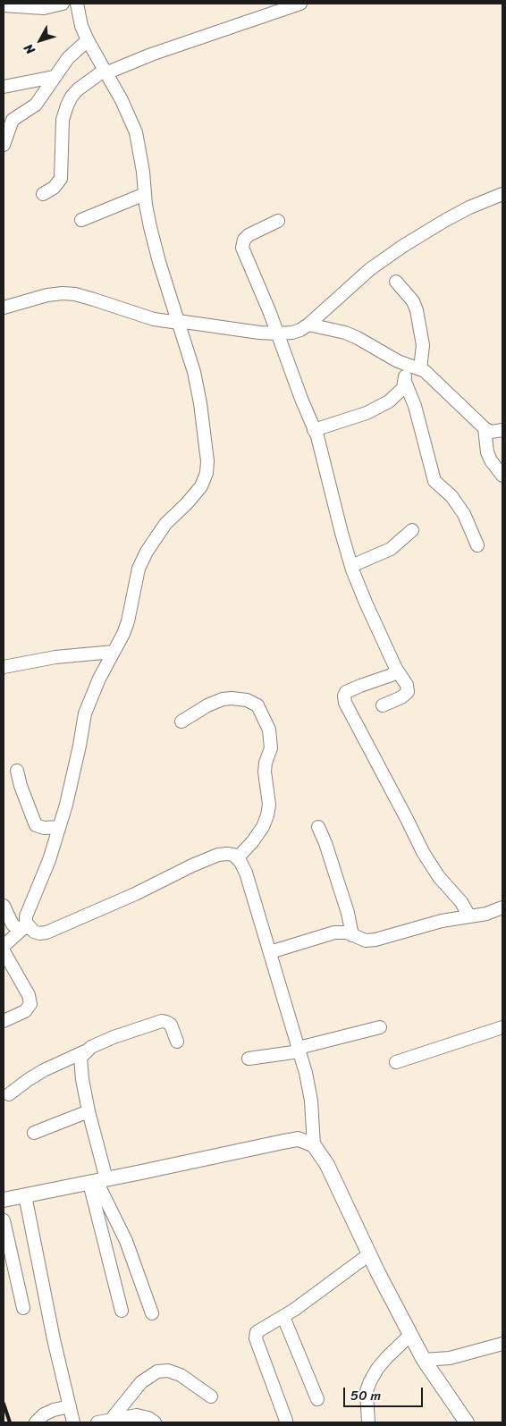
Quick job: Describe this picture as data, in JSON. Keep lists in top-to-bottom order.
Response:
{
  "scale_bar": "50 m",
  "north": "bottom left"
}
